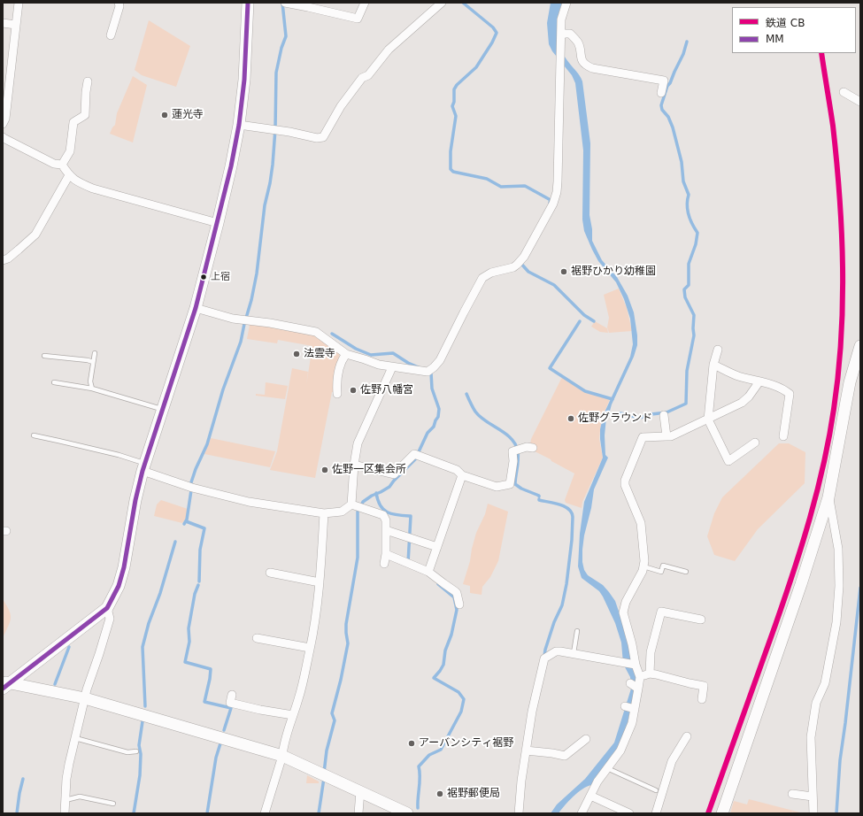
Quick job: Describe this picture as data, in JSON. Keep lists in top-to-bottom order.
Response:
{
  "places": [
    "蓮光寺",
    "裾野ひかり幼稚園",
    "上宿",
    "法雲寺",
    "佐野八幡宮",
    "佐野グラウンド",
    "佐野一区集会所",
    "アーバンシティ裾野",
    "裾野郵便局"
  ],
  "lines": ["transit line MM", "rail line CB"],
  "legend": ["鉄道 CB", "MM"]
}
